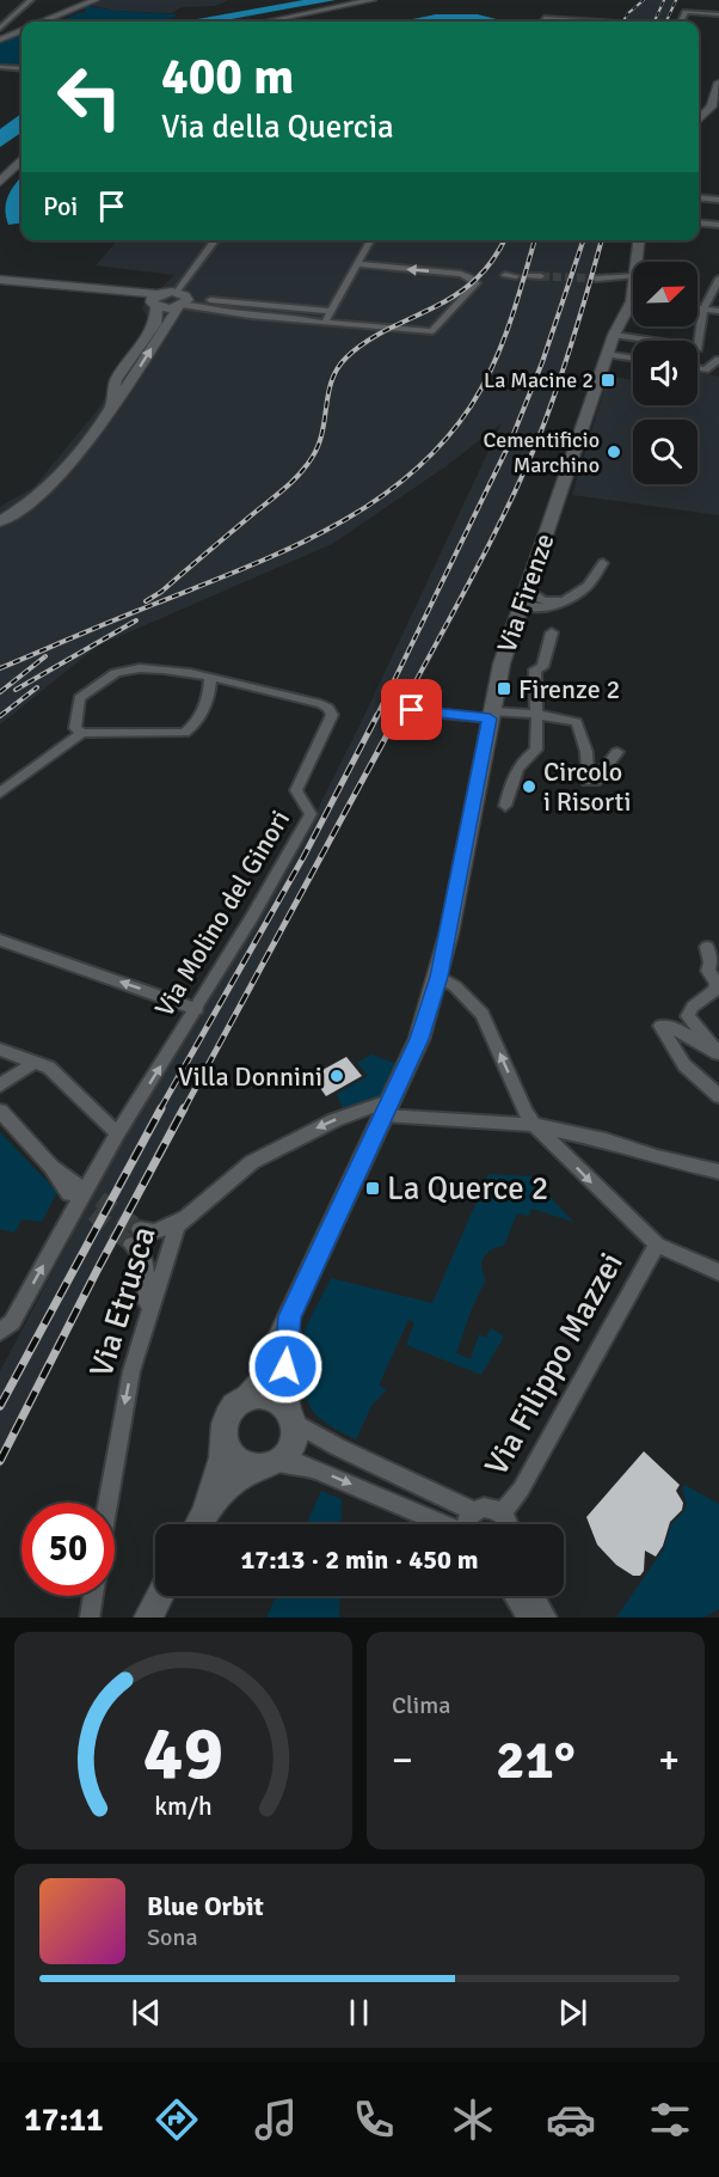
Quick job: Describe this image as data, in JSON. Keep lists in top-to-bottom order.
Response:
{
  "streets": {
    "main road": ["Via Firenze"],
    "street": ["Via Molino del Ginori", "Via Etrusca", "Via Filippo Mazzei"]
  },
  "crossings": [
    ["Via Firenze", "Via Etrusca"],
    ["Via Firenze", "Via Filippo Mazzei"]
  ],
  "one_way": ["Via Molino del Ginori", "Via Etrusca"],
  "places": {
    "transit": ["La Macine 2", "Firenze 2", "La Querce 2"],
    "other": ["Cementificio Marchino", "Circolo i Risorti", "Villa Donnini"]
  },
  "north": "top right",
  "page": {
    "turn": ["400 m", "Via della Quercia"],
    "then": "Poi",
    "limit": "50",
    "trip": "17:13 · 2 min · 450 m",
    "tile": "Clima",
    "heat": ["−", "21°", "+"],
    "song": ["Blue Orbit", "Sona"],
    "tabs": "17:11",
    "gauge": ["49", "km/h"]
  }
}
